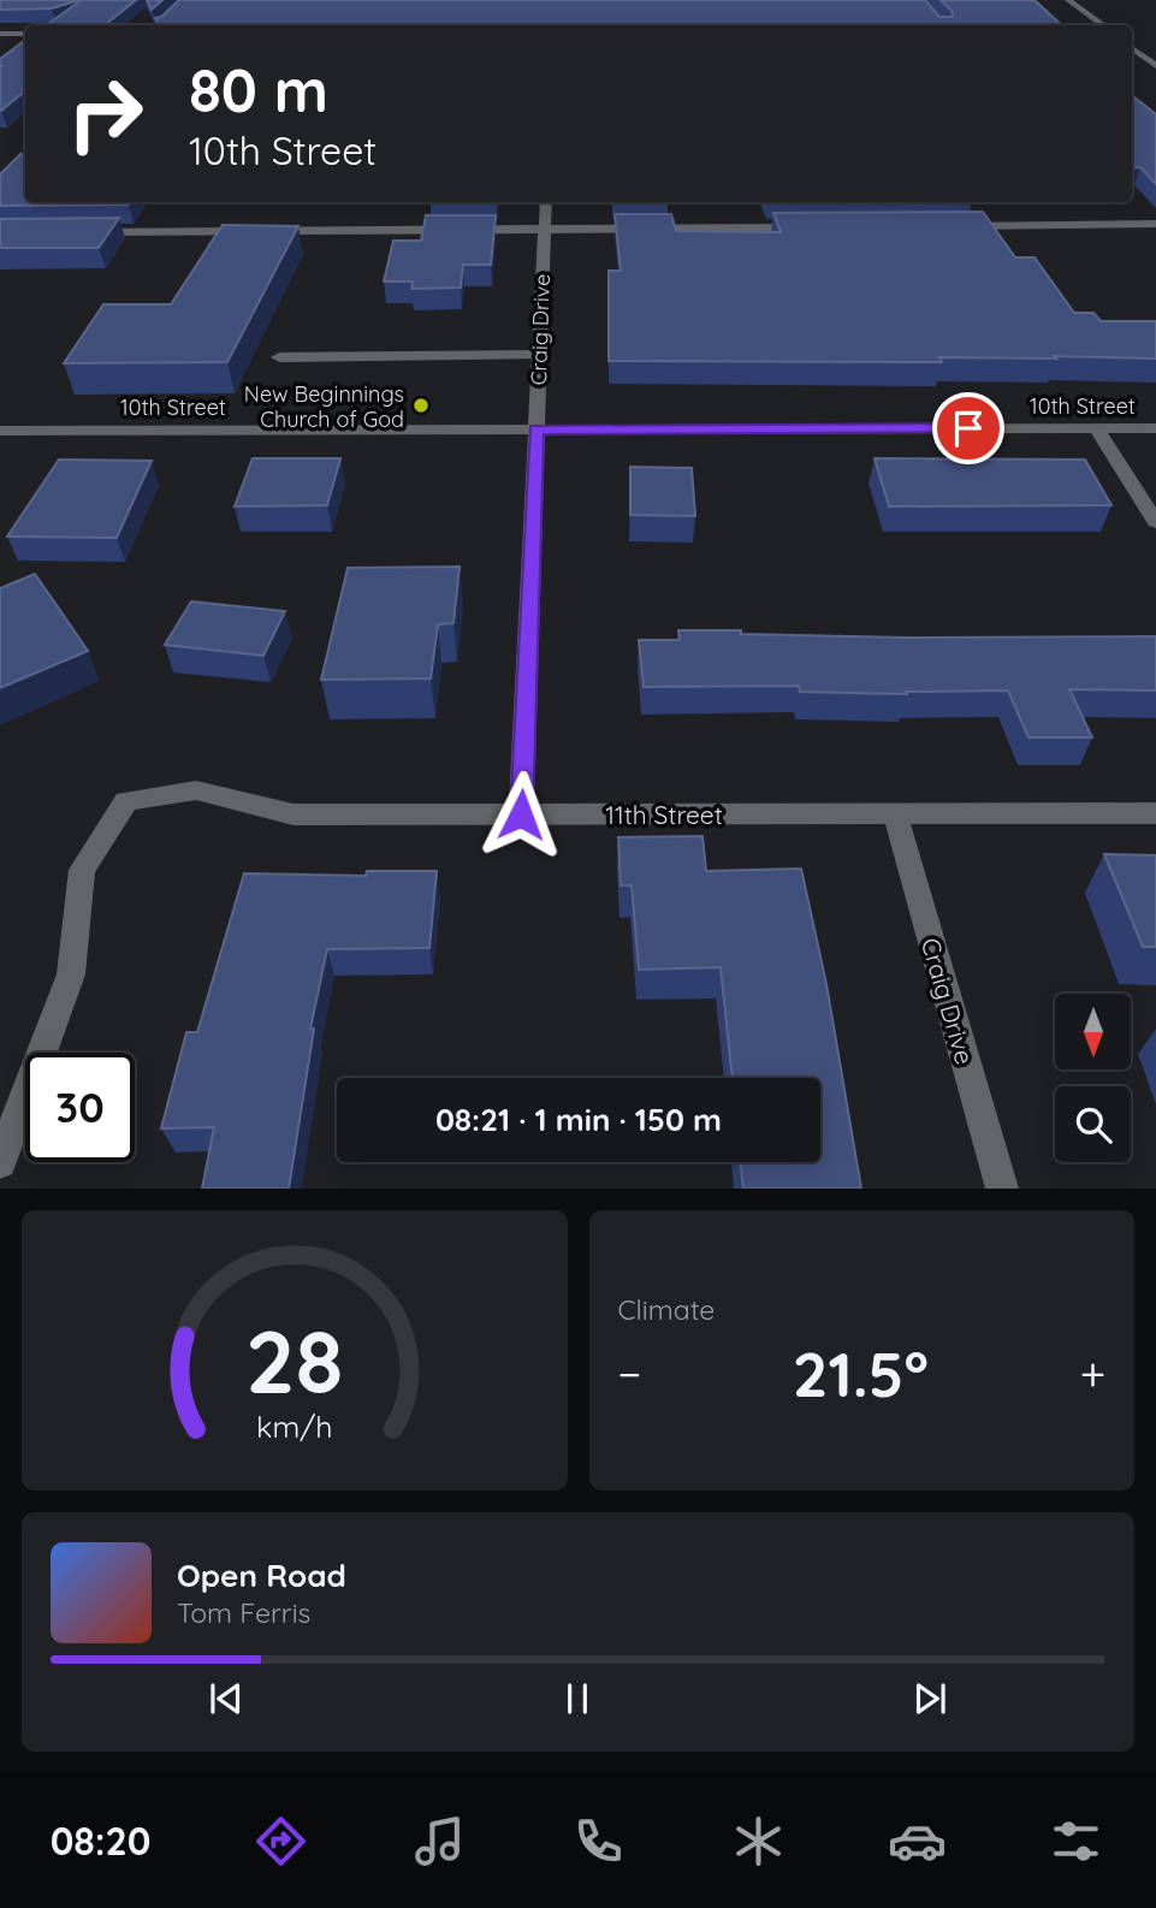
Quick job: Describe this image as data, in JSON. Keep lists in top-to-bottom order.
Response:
{
  "streets": {
    "street": ["Craig Drive", "10th Street", "11th Street"]
  },
  "crossings": [
    ["Craig Drive", "10th Street"],
    ["Craig Drive", "11th Street"]
  ],
  "places": ["New Beginnings Church of God"],
  "north": "bottom",
  "page": {
    "turn": ["80 m", "10th Street"],
    "limit": "30",
    "trip": "08:21 · 1 min · 150 m",
    "tile": "Climate",
    "heat": ["−", "21.5°", "+"],
    "song": ["Open Road", "Tom Ferris"],
    "tabs": "08:20",
    "gauge": ["28", "km/h"]
  }
}
